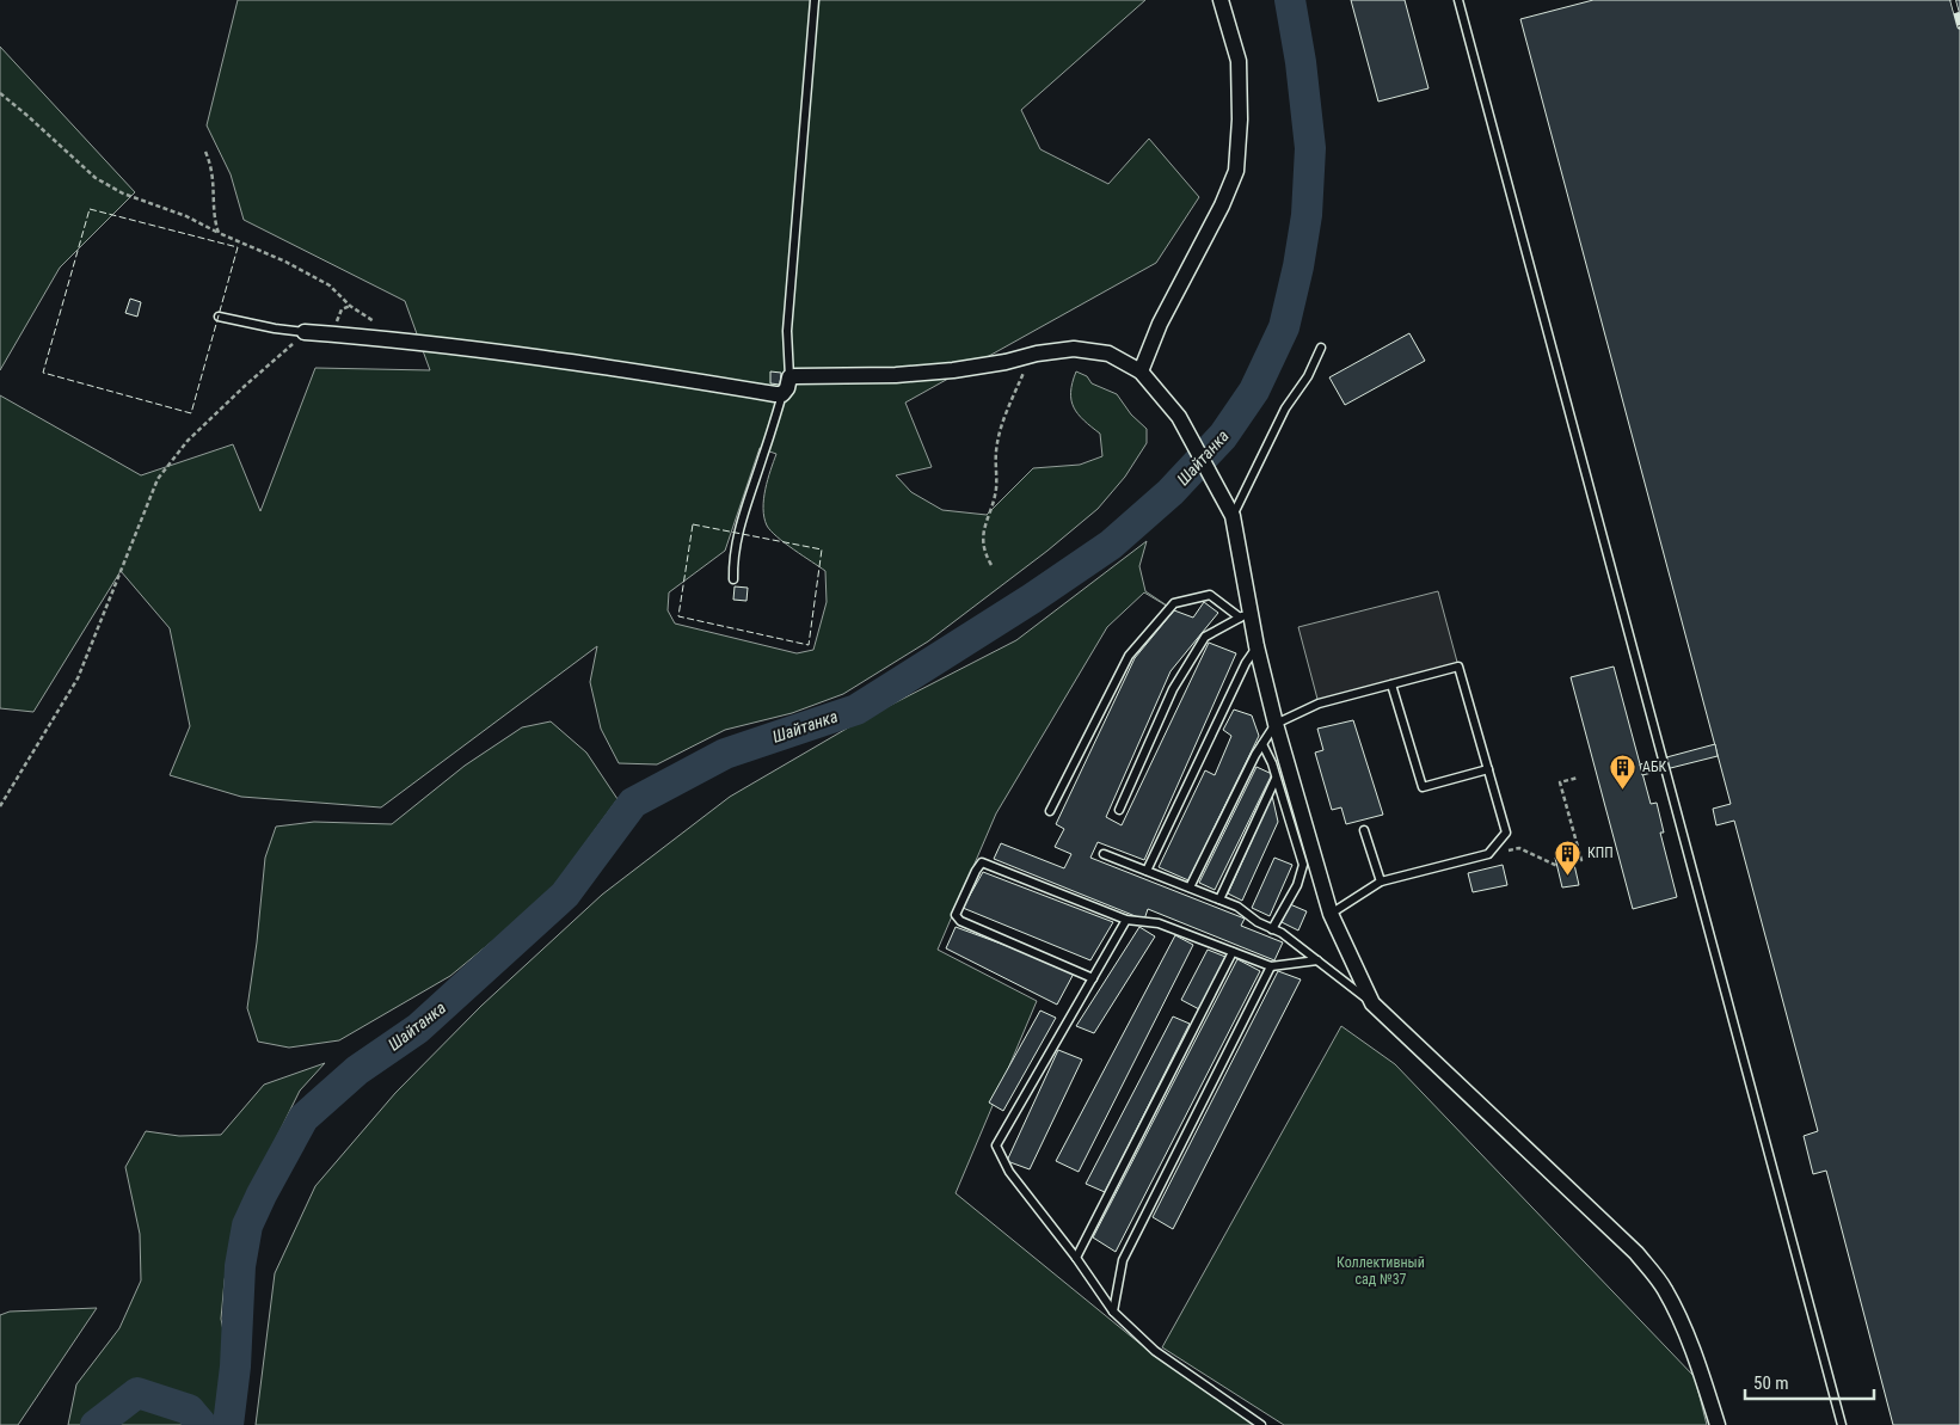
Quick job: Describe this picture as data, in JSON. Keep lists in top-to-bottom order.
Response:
{
  "water": ["Шайтанка"],
  "parks": ["Коллективный сад №37"],
  "places": {
    "building": ["АБК", "КПП"]
  },
  "scale_bar": "50 m"
}
